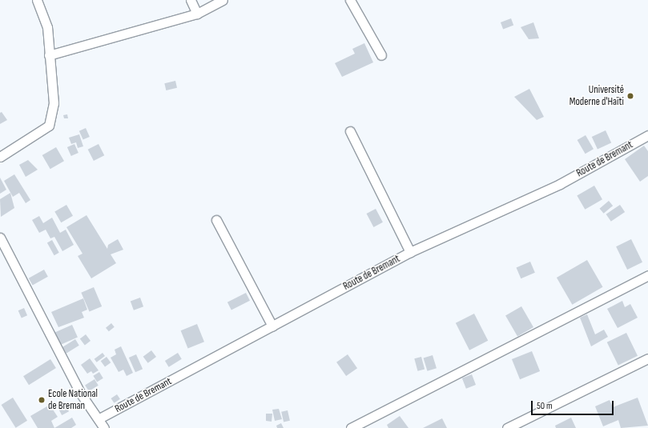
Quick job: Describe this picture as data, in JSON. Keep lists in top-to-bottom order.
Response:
{
  "streets": {
    "street": ["Route de Bremant"]
  },
  "places": ["Université Moderne d'Haïti", "Ecole National de Breman"],
  "scale_bar": "50 m"
}
